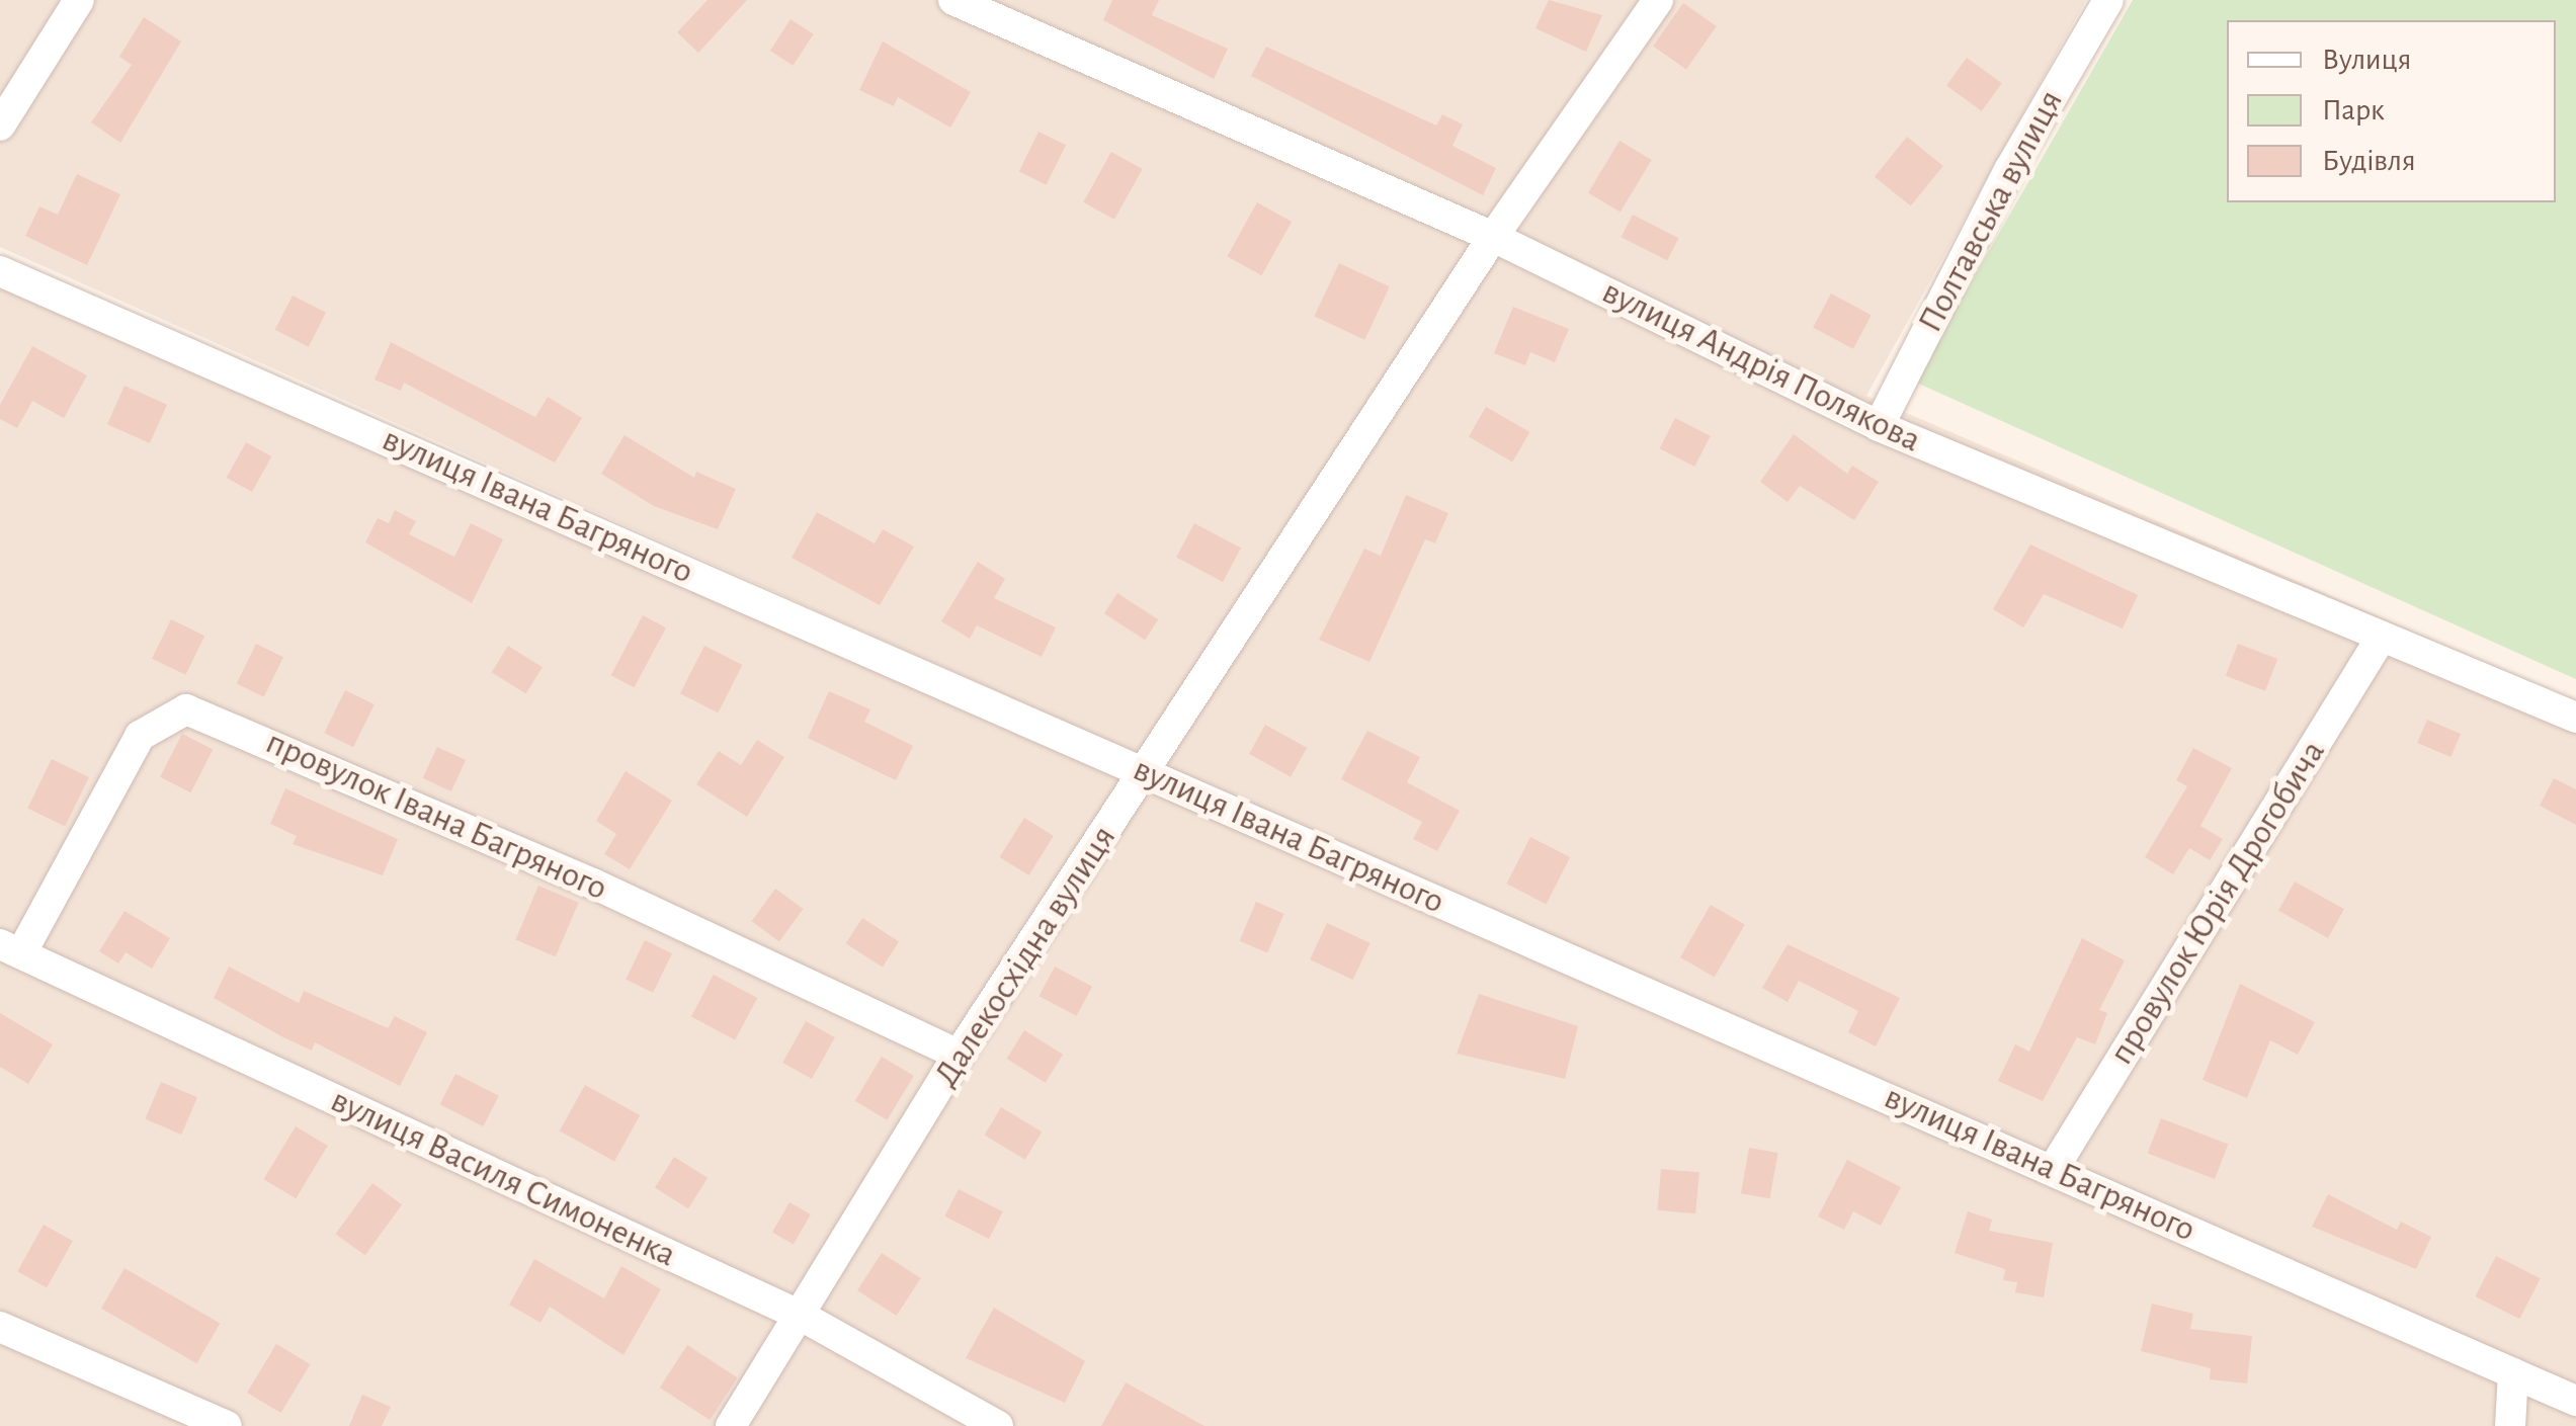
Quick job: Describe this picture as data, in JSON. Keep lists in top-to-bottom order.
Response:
{
  "streets": {
    "street": [
      "Полтавська вулиця",
      "вулиця Андрія Полякова",
      "вулиця Івана Багряного",
      "провулок Івана Багряного",
      "провулок Юрія Дрогобича",
      "Далекосхідна вулиця",
      "вулиця Василя Симоненка"
    ]
  },
  "crossings": [
    ["Полтавська вулиця", "вулиця Андрія Полякова"],
    ["вулиця Андрія Полякова", "провулок Юрія Дрогобича"],
    ["вулиця Андрія Полякова", "Далекосхідна вулиця"],
    ["вулиця Івана Багряного", "провулок Юрія Дрогобича"],
    ["вулиця Івана Багряного", "Далекосхідна вулиця"],
    ["провулок Івана Багряного", "Далекосхідна вулиця"],
    ["провулок Івана Багряного", "вулиця Василя Симоненка"],
    ["Далекосхідна вулиця", "вулиця Василя Симоненка"]
  ],
  "legend": ["Вулиця", "Парк", "Будівля"]
}
